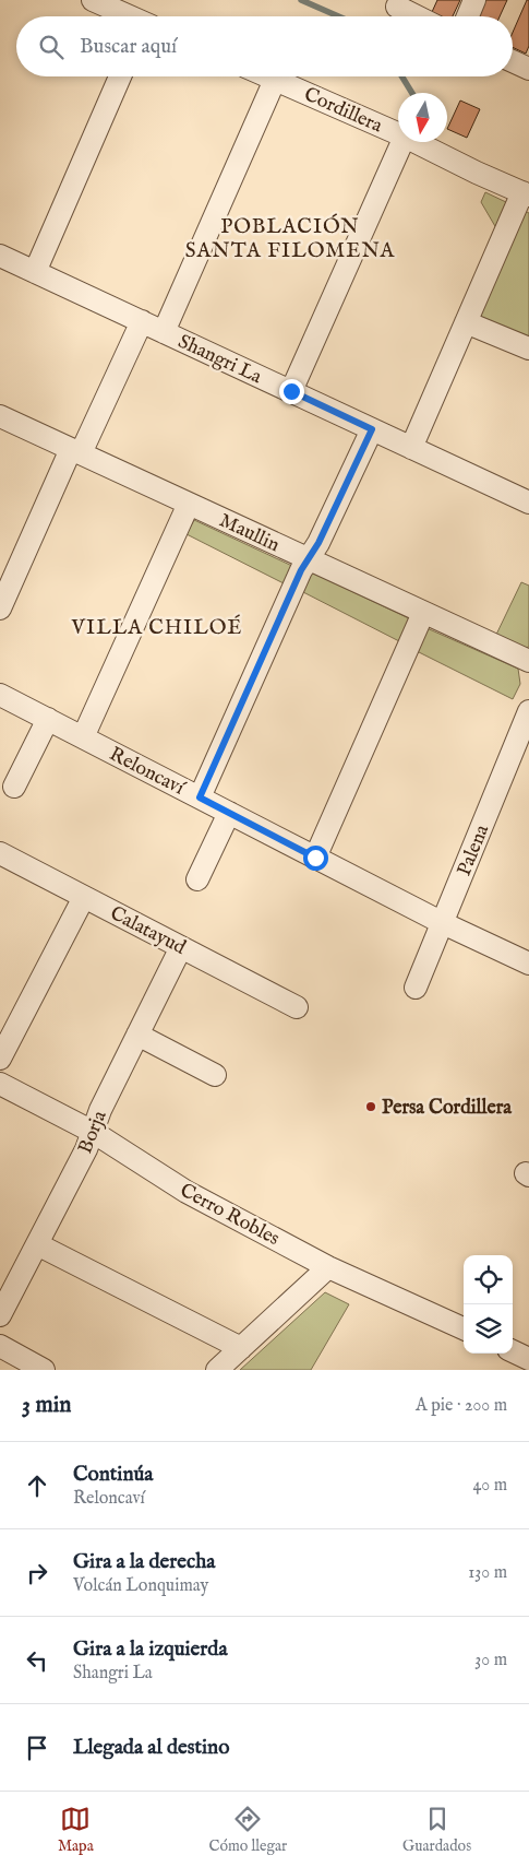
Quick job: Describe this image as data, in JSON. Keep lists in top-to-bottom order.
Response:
{
  "streets": {
    "street": [
      "Cordillera",
      "Shangri La",
      "Maullin",
      "Reloncaví",
      "Palena",
      "Calatayud",
      "Borja",
      "Cerro Robles"
    ]
  },
  "crossings": [
    ["Reloncaví", "Palena"],
    ["Calatayud", "Borja"],
    ["Borja", "Cerro Robles"]
  ],
  "districts": ["POBLACIÓN SANTA FILOMENA", "VILLA CHILOÉ"],
  "places": ["Persa Cordillera"],
  "north": "bottom",
  "page": {
    "search": "Buscar aquí",
    "heading": ["3 min", "A pie · 200 m"],
    "list": [
      ["Continúa", "Reloncaví", "40 m"],
      ["Gira a la derecha", "Volcán Lonquimay", "130 m"],
      ["Gira a la izquierda", "Shangri La", "30 m"],
      "Llegada al destino"
    ],
    "nav": ["Mapa", "Cómo llegar", "Guardados"]
  }
}
